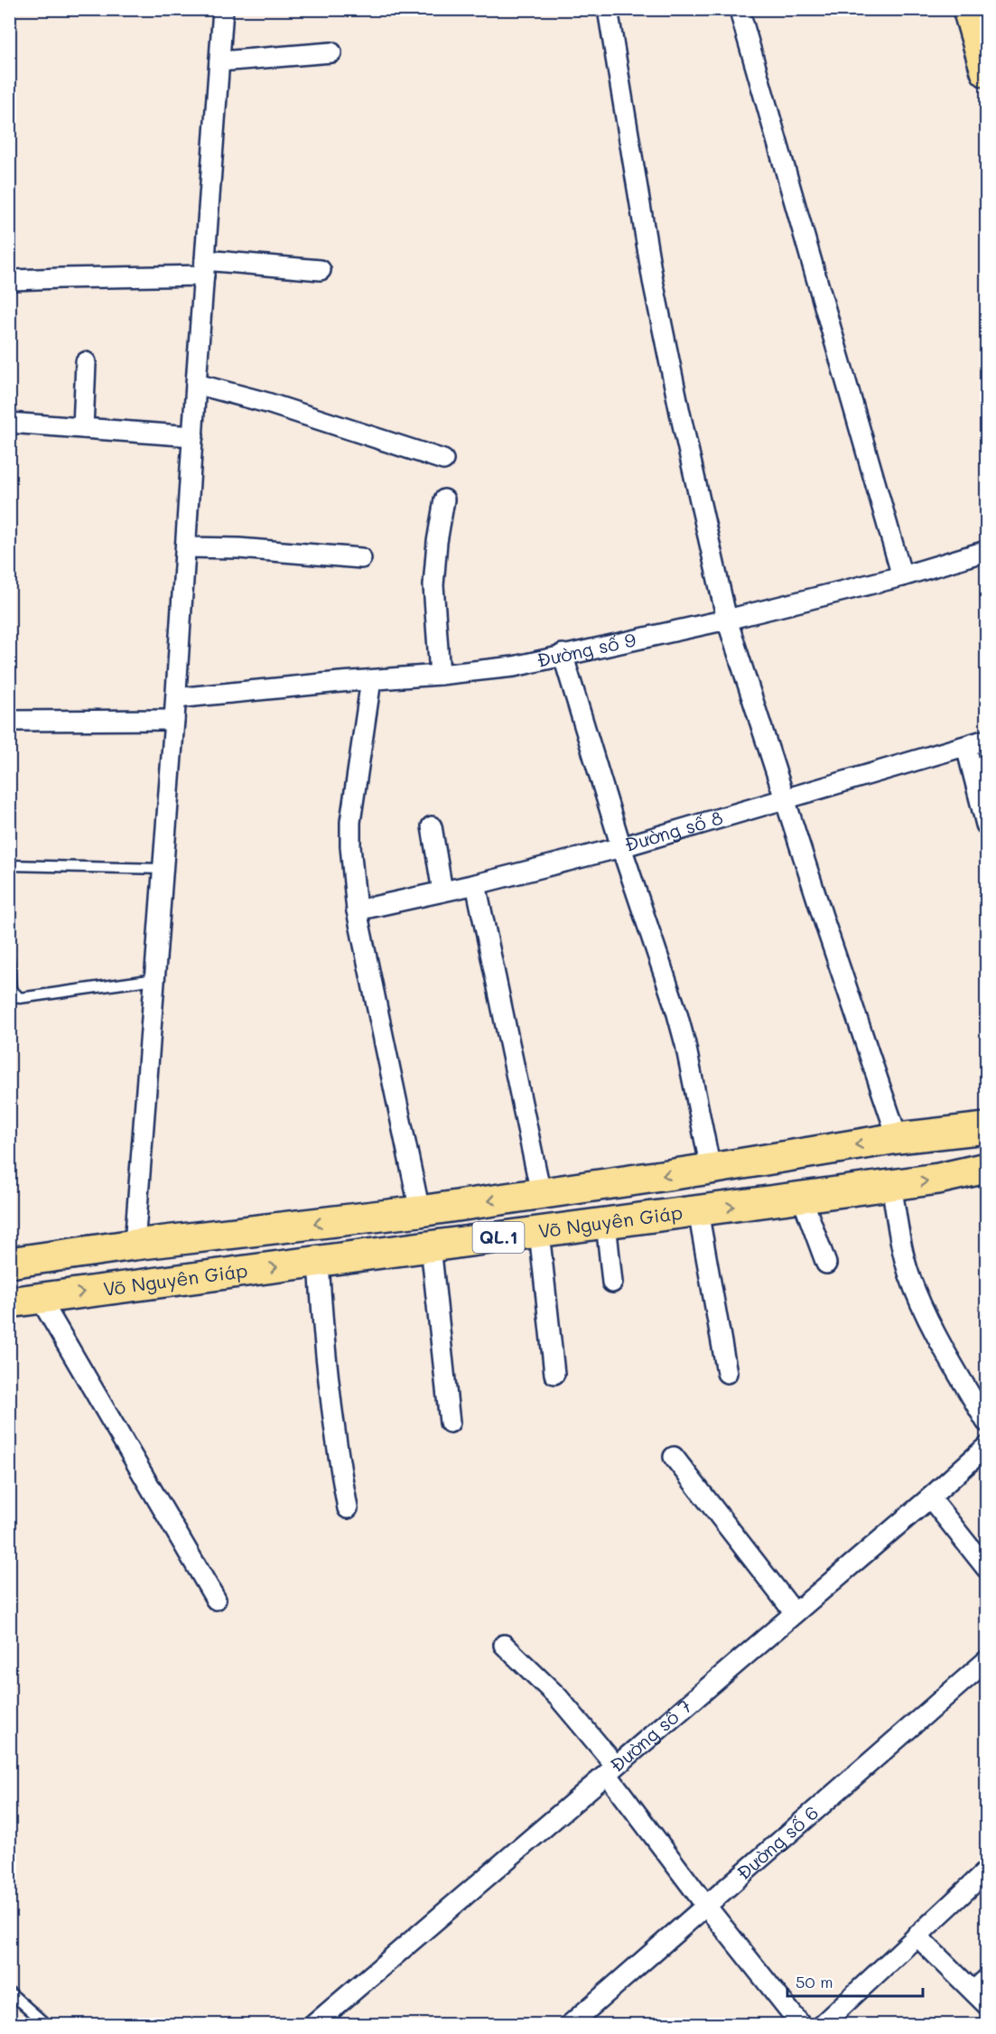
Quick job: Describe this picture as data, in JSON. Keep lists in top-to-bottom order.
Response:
{
  "streets": {
    "highway": ["Võ Nguyên Giáp", "QL.1"],
    "street": [
      "Đường số 9",
      "Đường số 8",
      "Đường số 7",
      "Đường số 6"
    ]
  },
  "scale_bar": "50 m"
}
